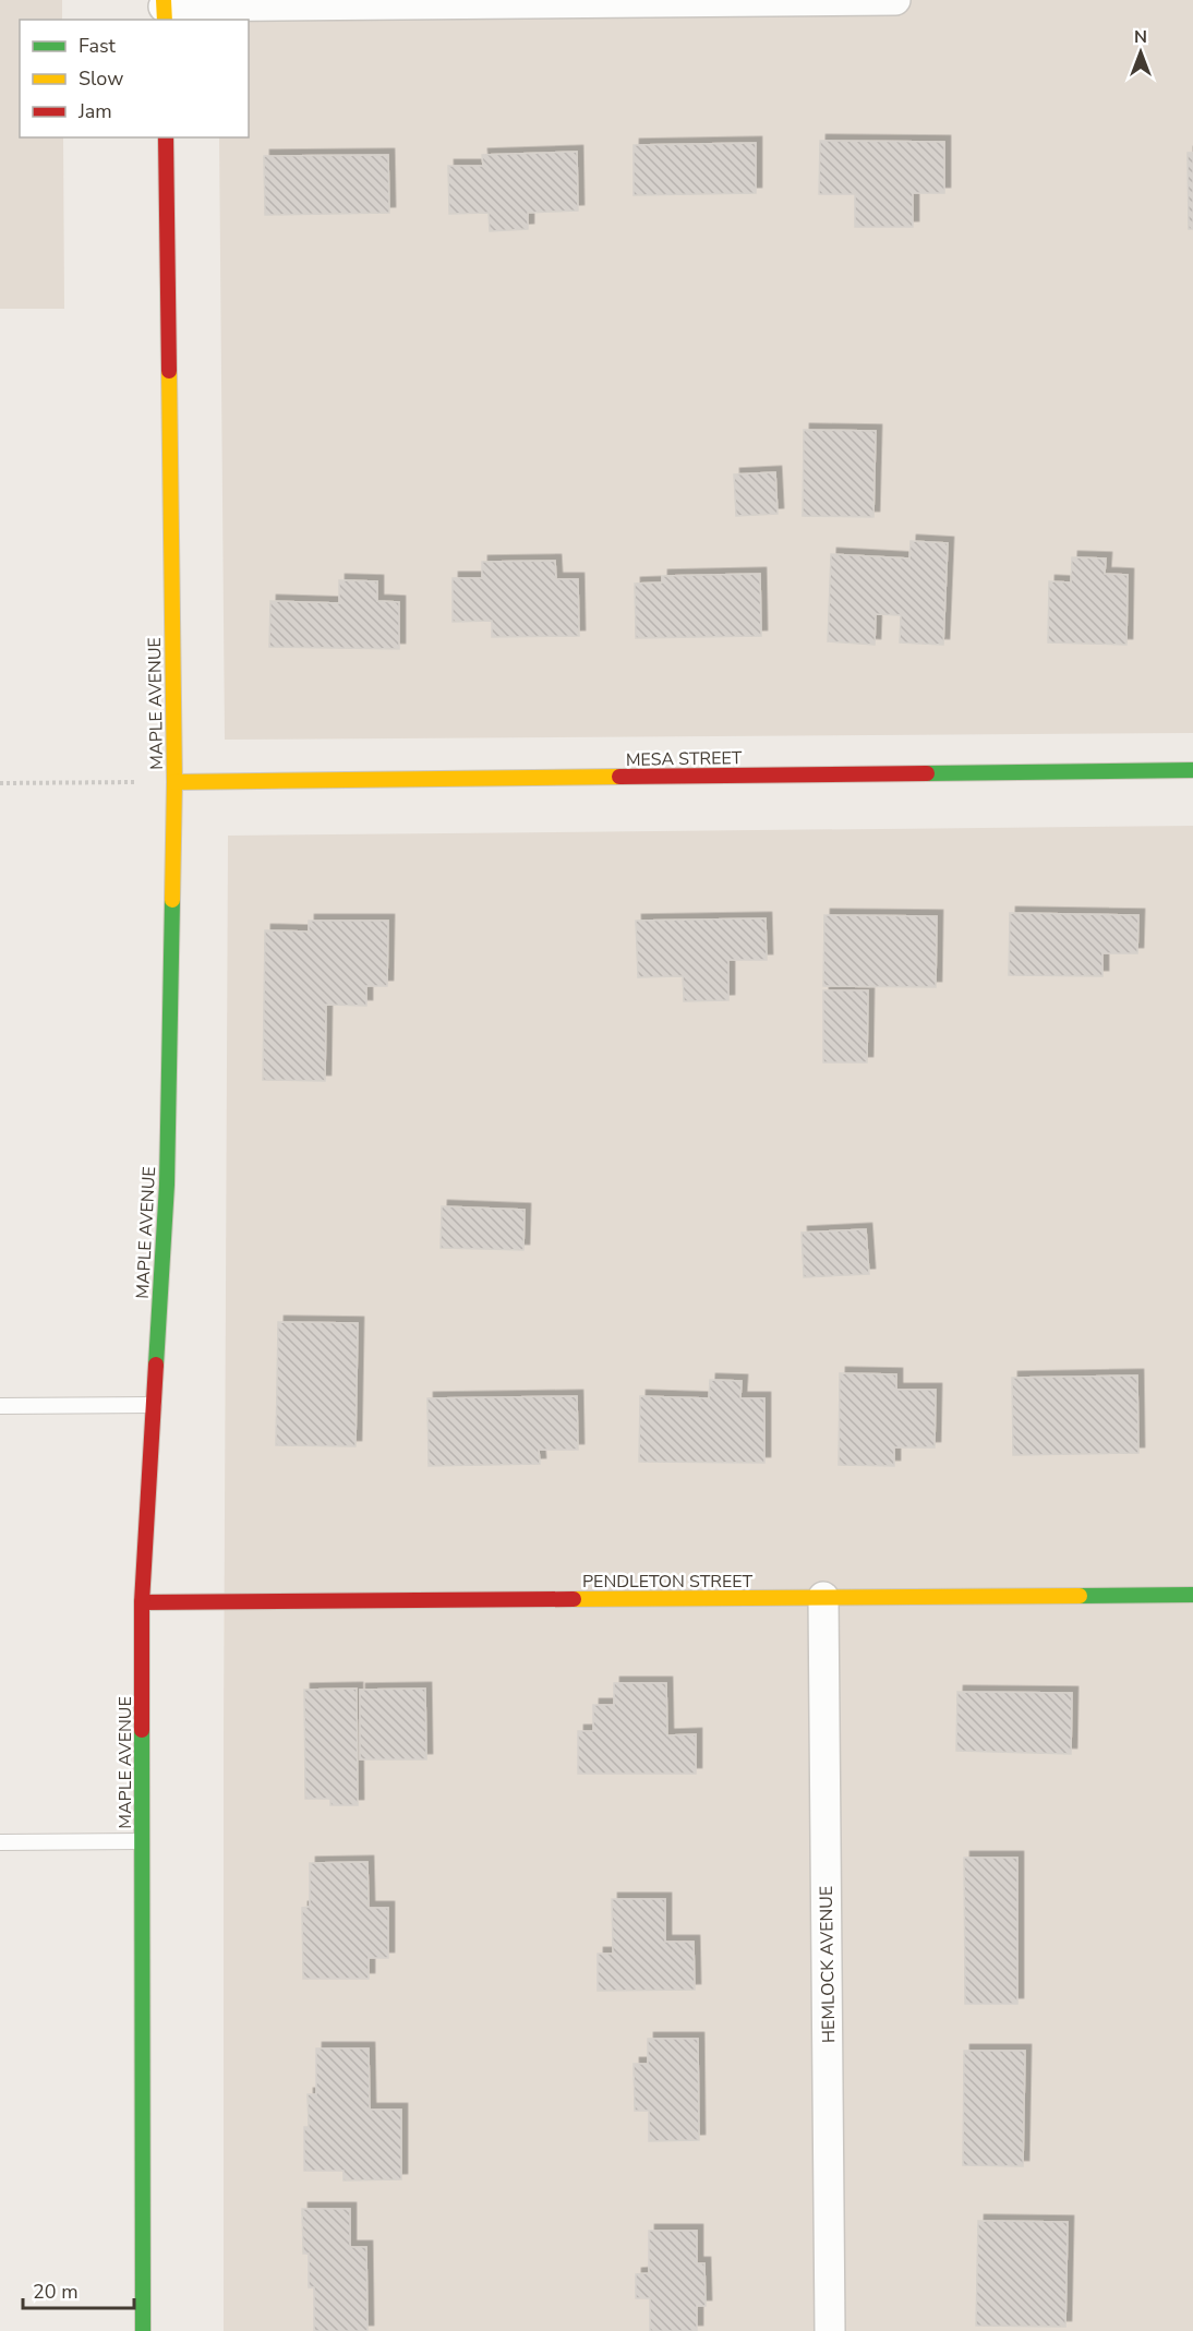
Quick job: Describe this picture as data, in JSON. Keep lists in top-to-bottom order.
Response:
{
  "streets": {
    "street": [
      "MAPLE AVENUE",
      "MESA STREET",
      "PENDLETON STREET",
      "HEMLOCK AVENUE"
    ]
  },
  "crossings": [
    ["MAPLE AVENUE", "MESA STREET"],
    ["MAPLE AVENUE", "PENDLETON STREET"],
    ["PENDLETON STREET", "HEMLOCK AVENUE"]
  ],
  "legend": ["Fast", "Slow", "Jam"],
  "scale_bar": "20 m",
  "north": "top"
}
